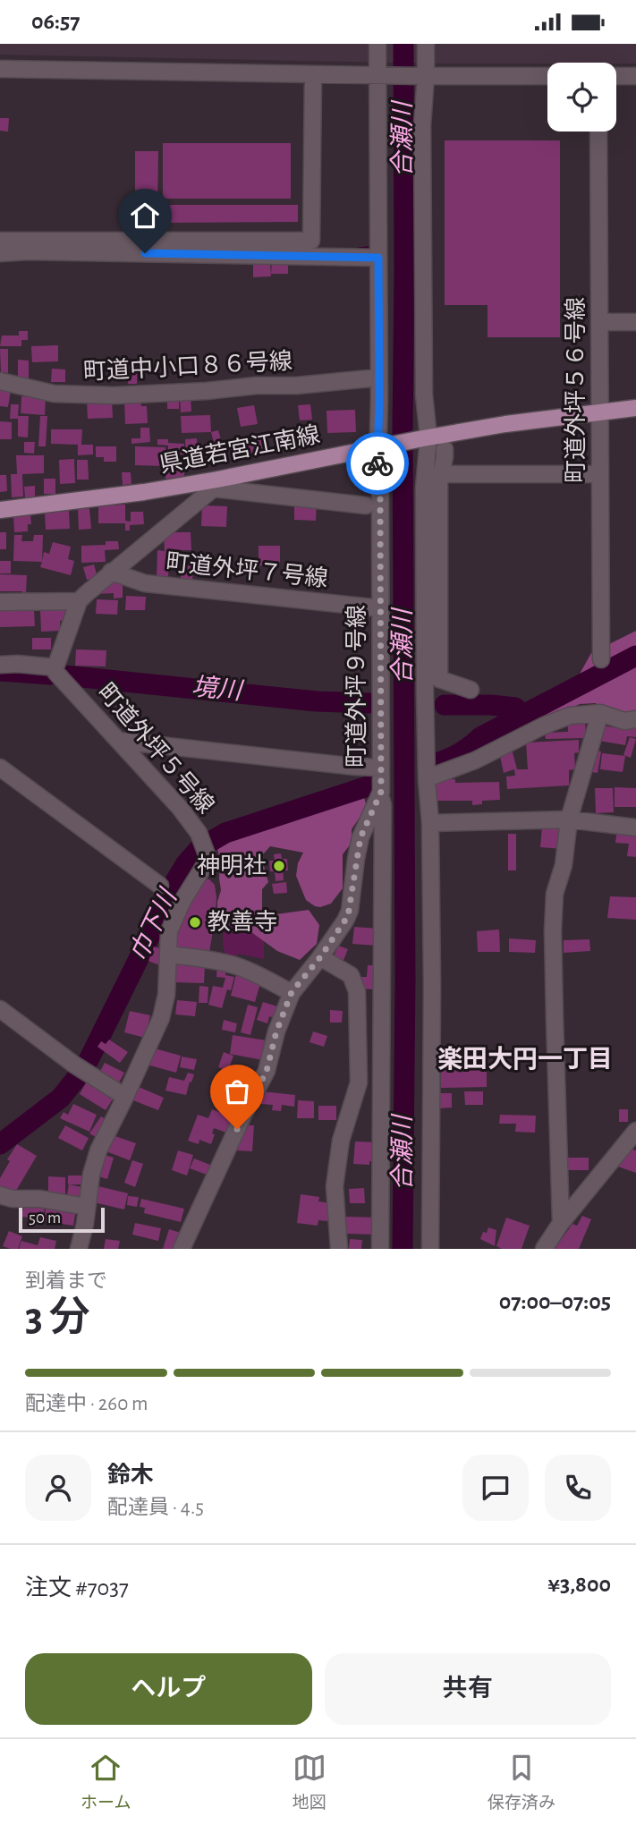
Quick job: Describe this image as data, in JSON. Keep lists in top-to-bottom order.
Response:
{
  "streets": {
    "main road": ["県道若宮江南線"],
    "street": [
      "町道中小口８６号線",
      "町道外坪５６号線",
      "町道外坪７号線",
      "町道外坪９号線",
      "町道外坪５号線"
    ]
  },
  "crossings": [
    ["町道中小口８６号線", "町道外坪９号線"],
    ["町道外坪５６号線", "県道若宮江南線"],
    ["県道若宮江南線", "町道外坪９号線"],
    ["町道外坪７号線", "町道外坪９号線"]
  ],
  "districts": ["楽田大円一丁目"],
  "water": ["合瀬川", "境川", "巾下川"],
  "places": ["神明社", "教善寺"],
  "scale_bar": "50 m",
  "page": {
    "status": "06:57",
    "scale": "50 m",
    "heading": ["3 分", "到着まで", "07:00–07:05"],
    "panel": [
      "鈴木",
      "配達員 · 4.5",
      "注文 #7037",
      "¥3,800"
    ],
    "bar": "配達中 · 260 m",
    "buttons": ["ヘルプ", "共有"],
    "tabs": ["ホーム", "地図", "保存済み"]
  }
}
